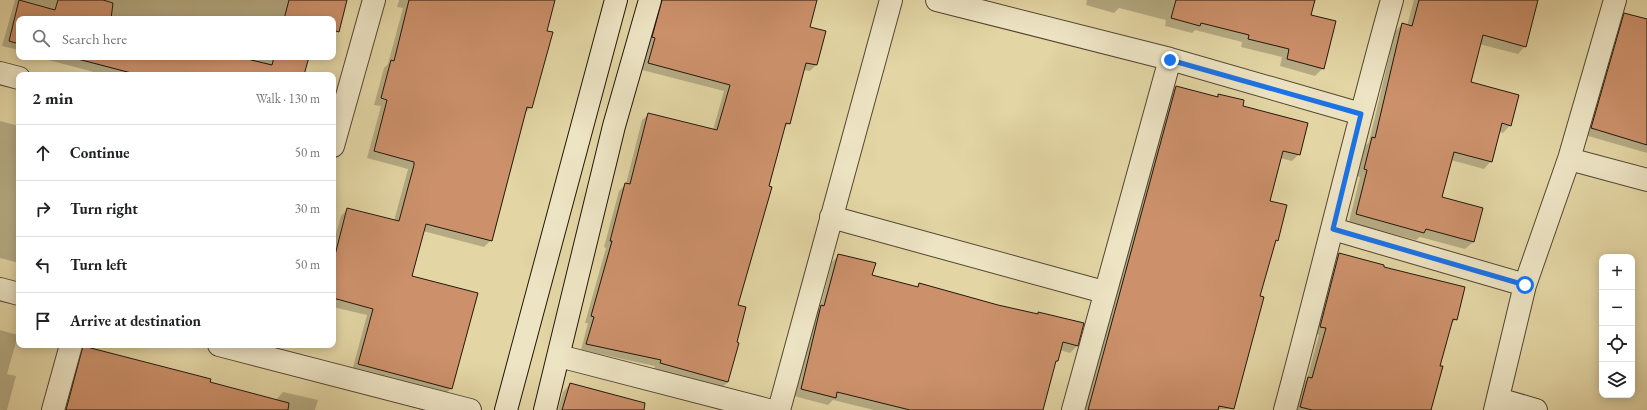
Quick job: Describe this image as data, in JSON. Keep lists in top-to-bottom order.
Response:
{
  "page": {
    "search": "Search here",
    "heading": ["2 min", "Walk · 130 m"],
    "list": [
      ["Continue", "50 m"],
      ["Turn right", "30 m"],
      ["Turn left", "50 m"],
      "Arrive at destination"
    ],
    "map_buttons": ["+", "−"]
  }
}
